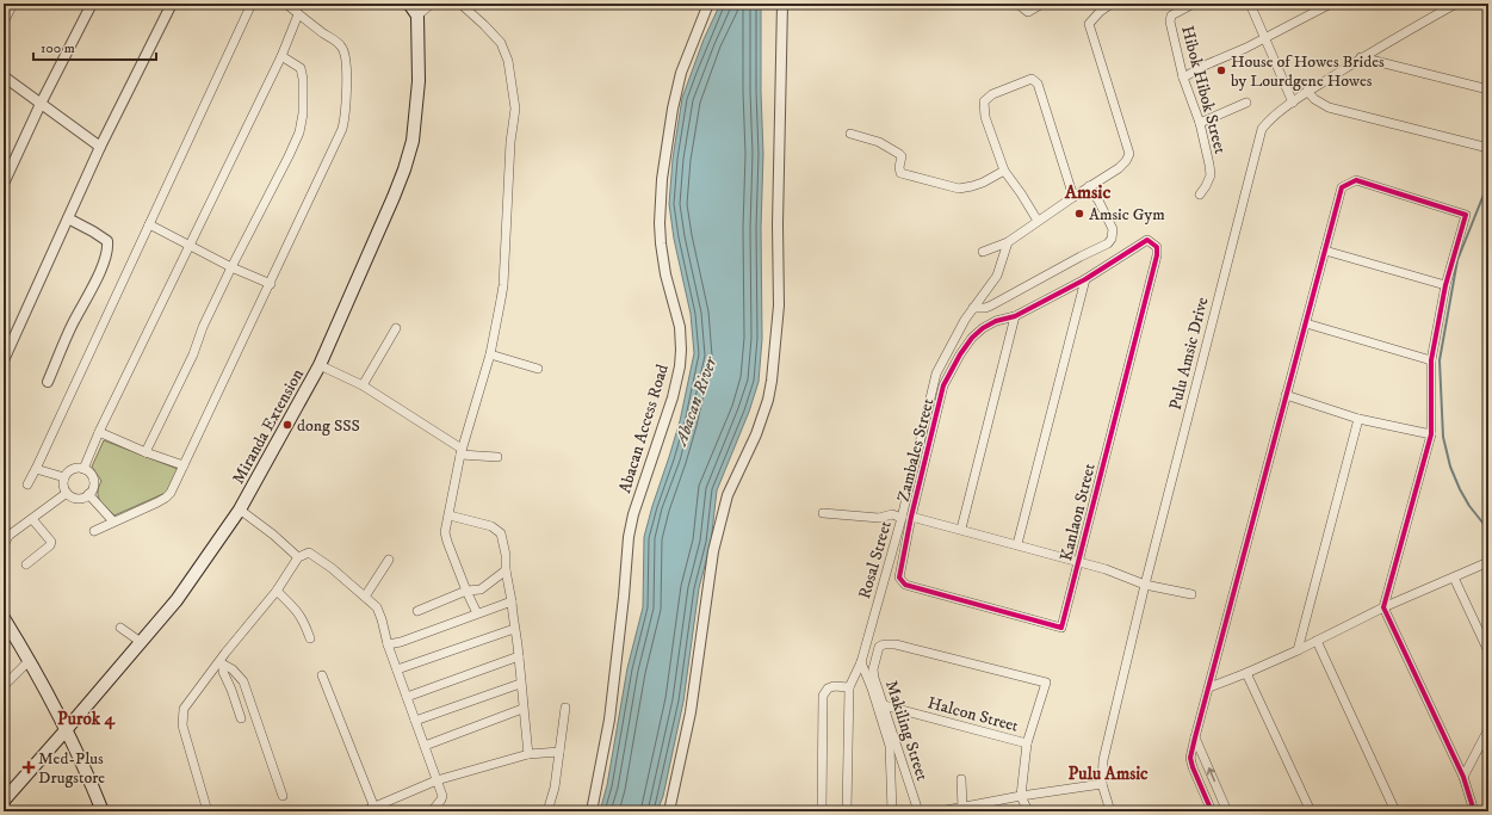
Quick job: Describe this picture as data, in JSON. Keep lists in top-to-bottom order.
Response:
{
  "streets": {
    "main road": ["Miranda Extension"],
    "street": [
      "Hibok Hibok Street",
      "Pulu Amsic Drive",
      "Abacan Access Road",
      "Zambales Street",
      "Kanlaon Street",
      "Rosal Street",
      "Halcon Street",
      "Makiling Street"
    ]
  },
  "crossings": [
    ["Zambales Street", "Kanlaon Street"],
    ["Halcon Street", "Makiling Street"]
  ],
  "districts": ["Amsic", "Purok 4", "Pulu Amsic"],
  "water": ["Abacan River"],
  "places": {
    "other": ["House of Howes Brides by Lourdgene Howes", "Amsic Gym", "dong SSS"],
    "health": ["Med-Plus Drugstore"]
  },
  "scale_bar": "100 m"
}
